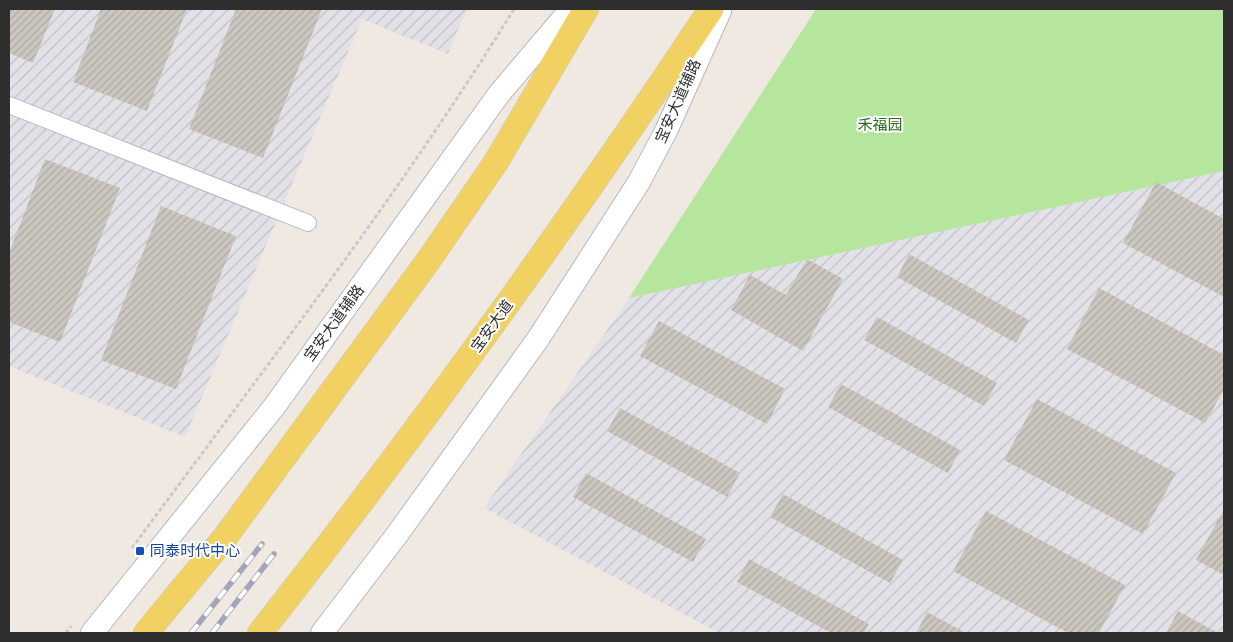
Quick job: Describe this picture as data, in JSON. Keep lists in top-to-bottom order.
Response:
{
  "streets": {
    "main road": ["宝安大道辅路", "宝安大道"]
  },
  "parks": ["禾福园"],
  "places": {
    "transit": ["同泰时代中心"]
  }
}
